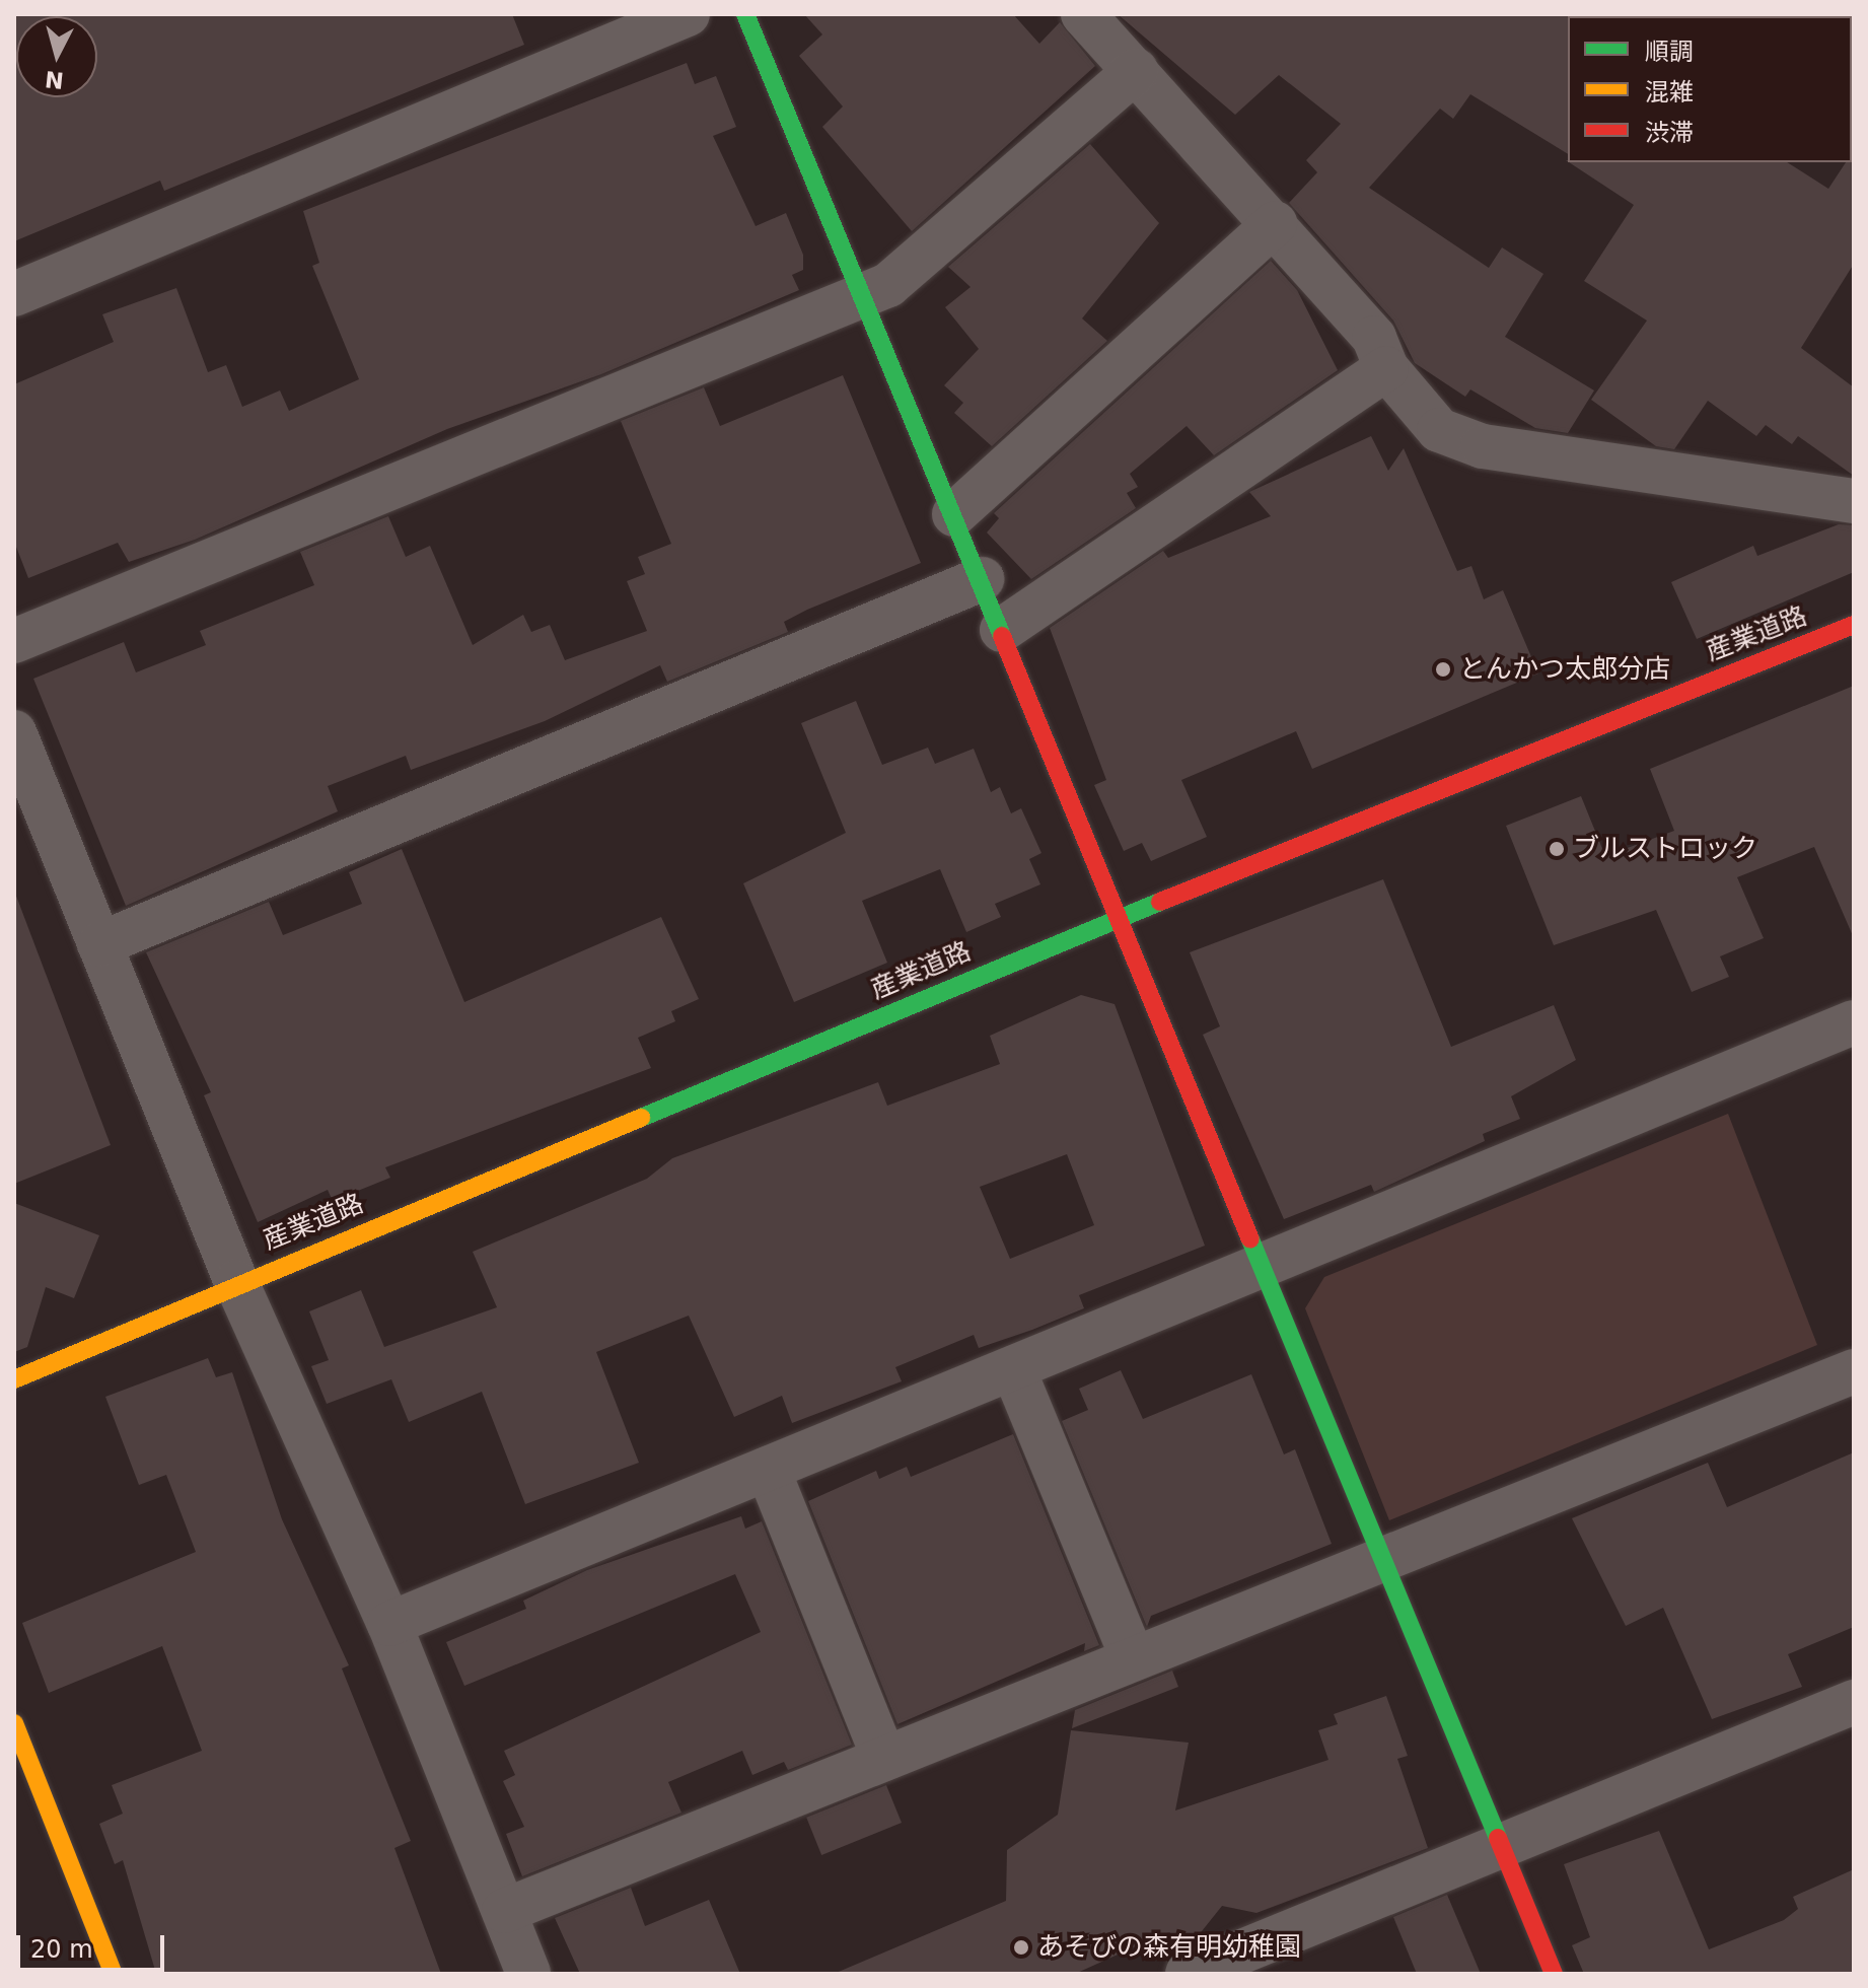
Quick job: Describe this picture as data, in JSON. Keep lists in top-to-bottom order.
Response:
{
  "streets": {
    "main road": ["産業道路"]
  },
  "places": ["とんかつ太郎分店", "ブルストロック", "あそびの森有明幼稚園"],
  "legend": ["順調", "混雑", "渋滞"],
  "scale_bar": "20 m",
  "north": "bottom"
}
